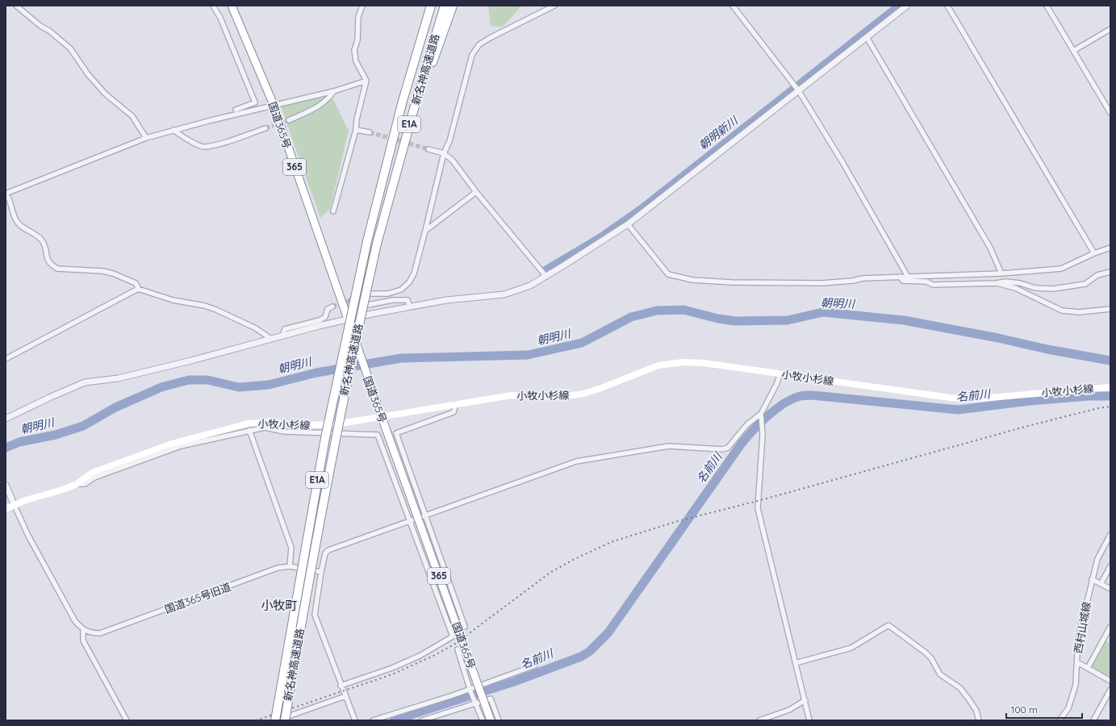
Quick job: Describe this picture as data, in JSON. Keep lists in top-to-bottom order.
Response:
{
  "streets": {
    "highway": [
      "新名神高速道路",
      "E1A",
      "国道365号",
      "365"
    ],
    "main road": ["小牧小杉線"],
    "street": ["国道365号旧道", "西村山城線"]
  },
  "crossings": [
    ["国道365号", "小牧小杉線"]
  ],
  "districts": ["小牧町"],
  "water": ["朝明新川", "朝明川", "名前川"],
  "scale_bar": "100 m"
}
